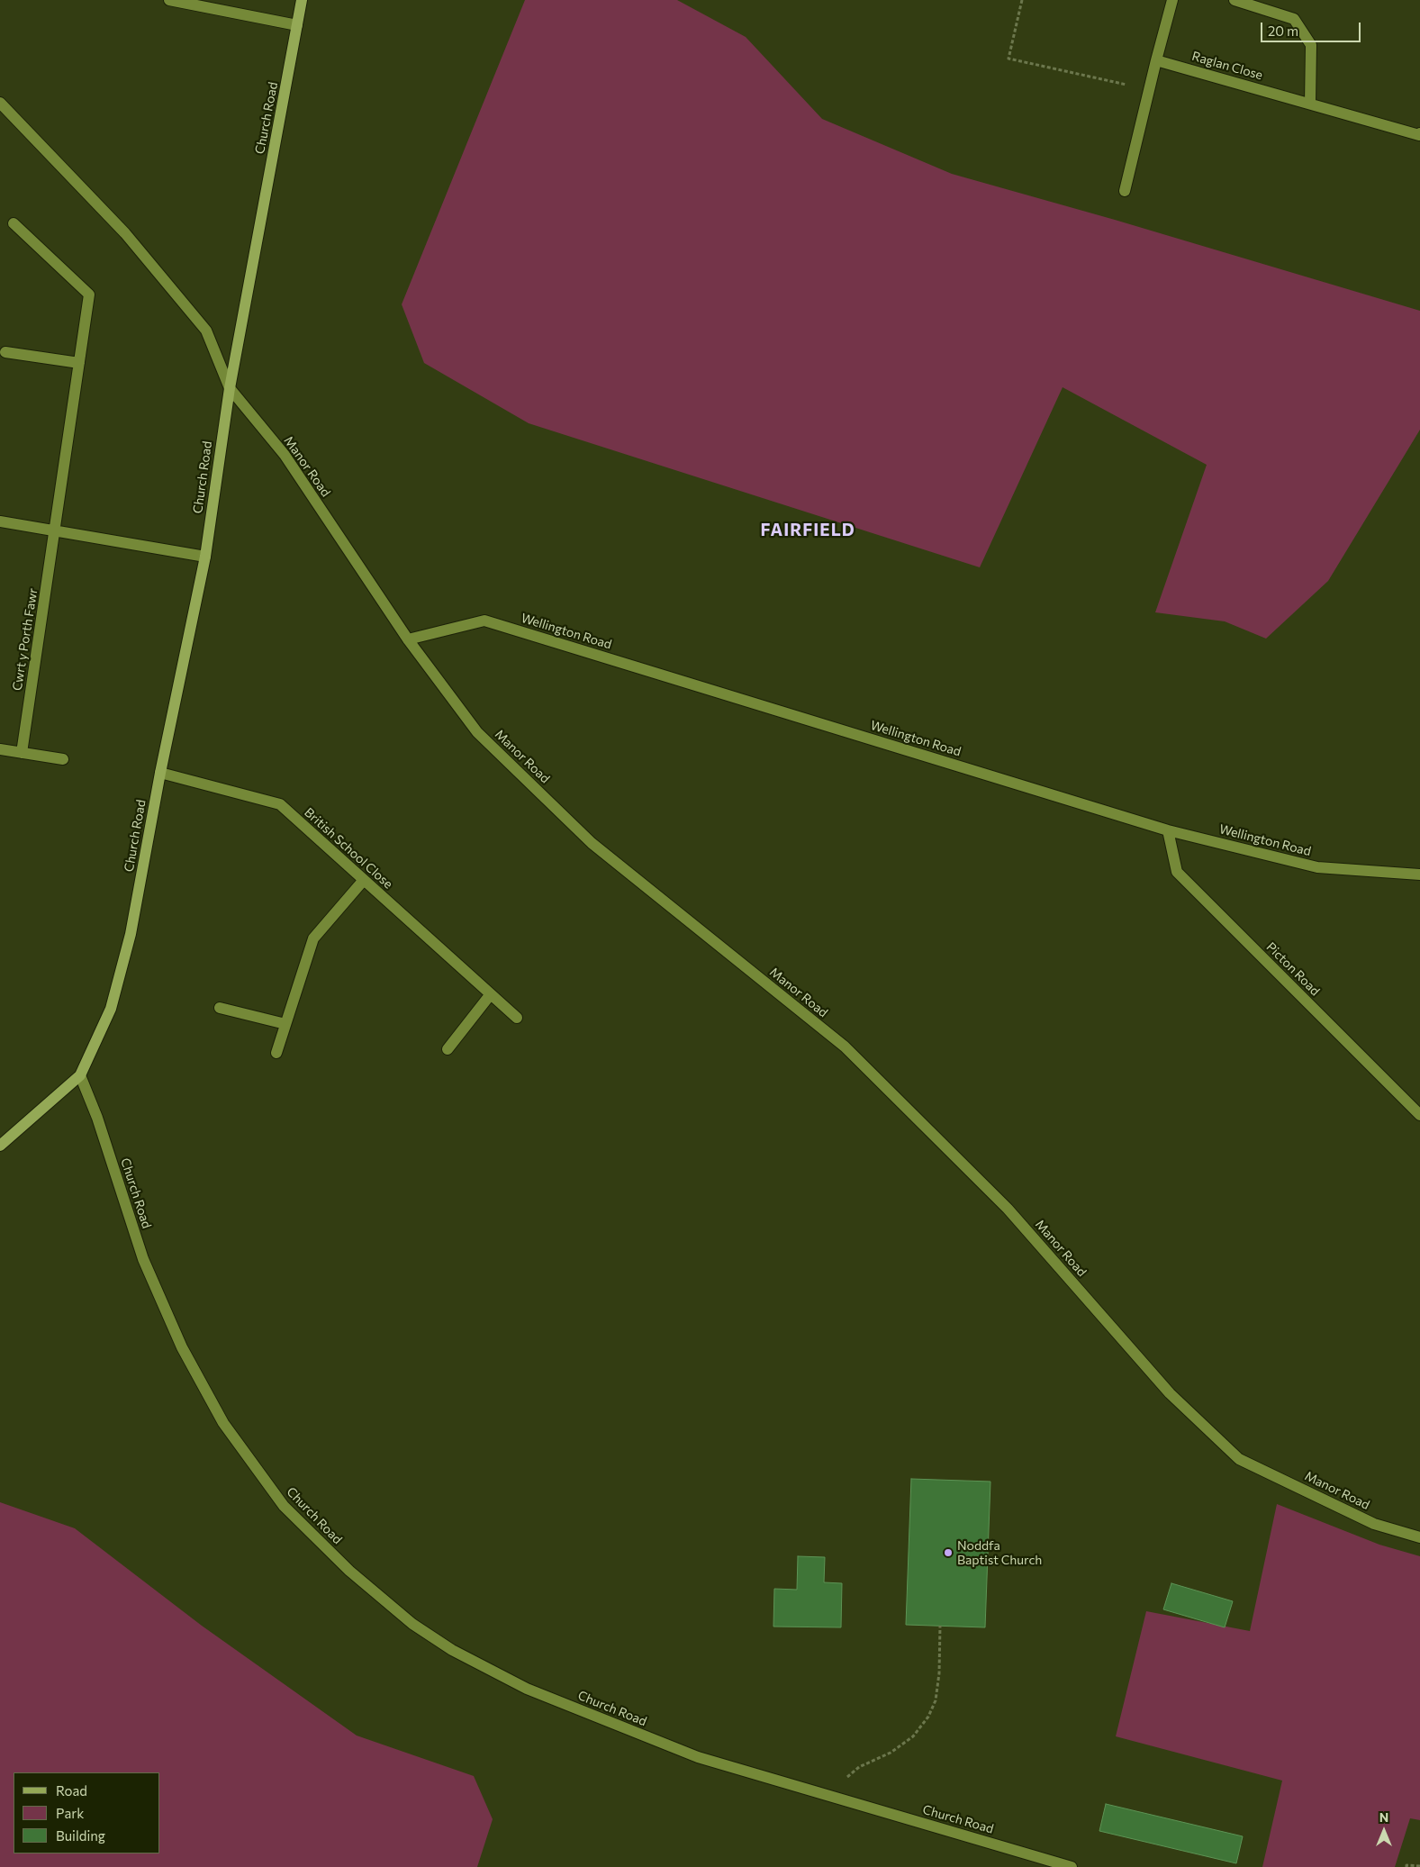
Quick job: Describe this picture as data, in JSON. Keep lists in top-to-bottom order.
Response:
{
  "streets": {
    "main road": ["Church Road"],
    "street": [
      "Raglan Close",
      "Manor Road",
      "Wellington Road",
      "Cwrt y Porth Fawr",
      "British School Close",
      "Picton Road"
    ]
  },
  "crossings": [
    ["Church Road", "Manor Road"],
    ["Church Road", "British School Close"],
    ["Manor Road", "Wellington Road"],
    ["Wellington Road", "Picton Road"]
  ],
  "districts": ["FAIRFIELD"],
  "places": ["Noddfa Baptist Church"],
  "legend": ["Road", "Park", "Building"],
  "scale_bar": "20 m",
  "north": "top"
}
